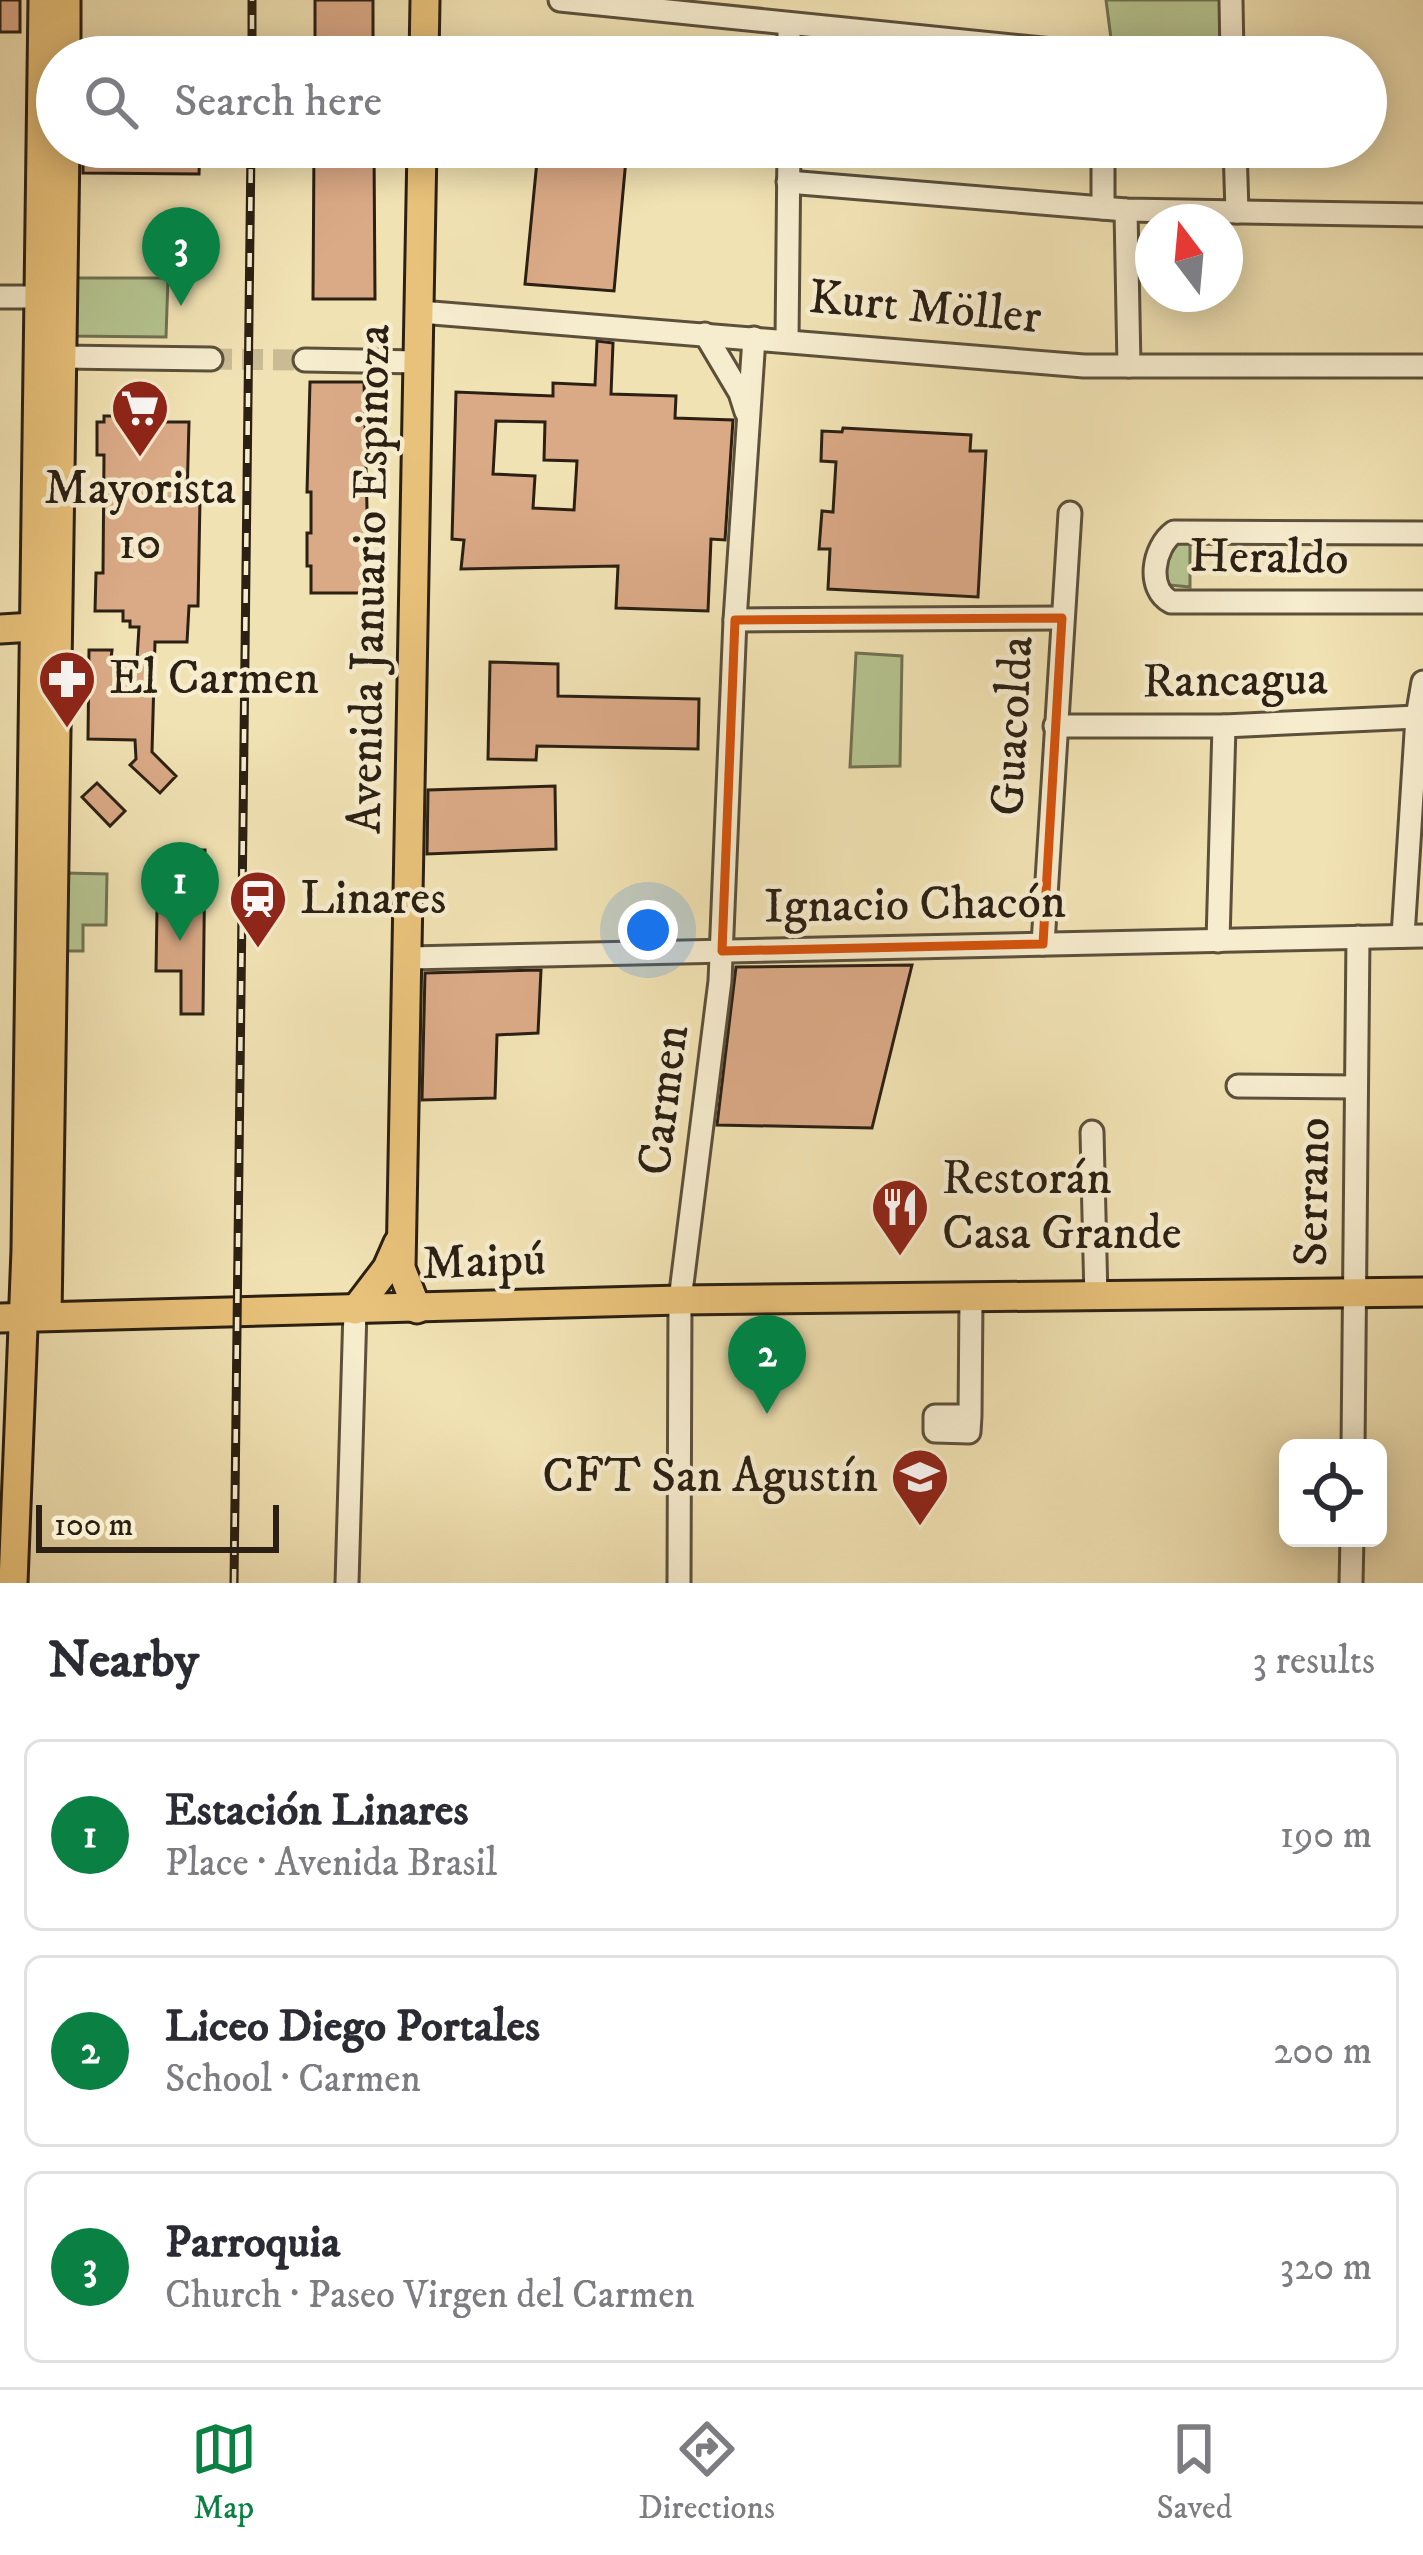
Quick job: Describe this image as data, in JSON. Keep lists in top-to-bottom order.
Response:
{
  "streets": {
    "main road": ["Avenida Januario Espinoza", "Maipú"],
    "street": [
      "Kurt Möller",
      "Heraldo",
      "Rancagua",
      "Guacolda",
      "Ignacio Chacón",
      "Carmen",
      "Serrano"
    ]
  },
  "crossings": [
    ["Kurt Möller", "Avenida Januario Espinoza"],
    ["Kurt Möller", "Carmen"],
    ["Avenida Januario Espinoza", "Ignacio Chacón"],
    ["Avenida Januario Espinoza", "Maipú"],
    ["Rancagua", "Guacolda"],
    ["Guacolda", "Ignacio Chacón"],
    ["Ignacio Chacón", "Carmen"],
    ["Ignacio Chacón", "Serrano"],
    ["Carmen", "Maipú"],
    ["Serrano", "Maipú"]
  ],
  "places": {
    "supermarket": ["Mayorista 10"],
    "pharmacy": ["El Carmen"],
    "station": ["Linares"],
    "restaurant": ["Restorán Casa Grande"],
    "school or university": ["CFT San Agustín"]
  },
  "scale_bar": "100 m",
  "north": "top",
  "page": {
    "search": "Search here",
    "pins": ["3", "1", "2"],
    "scale": "100 m",
    "heading": ["Nearby", "3 results"],
    "list": [
      {
        "mark": "1",
        "name": "Estación Linares",
        "note": "Place · Avenida Brasil",
        "value": "190 m"
      },
      {
        "mark": "2",
        "name": "Liceo Diego Portales",
        "note": "School · Carmen",
        "value": "200 m"
      },
      {
        "mark": "3",
        "name": "Parroquia",
        "note": "Church · Paseo Virgen del Carmen",
        "value": "320 m"
      }
    ],
    "nav": ["Map", "Directions", "Saved"]
  }
}
